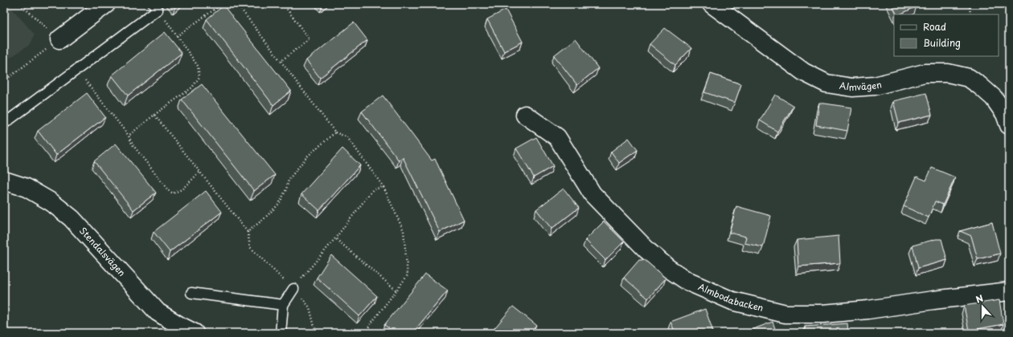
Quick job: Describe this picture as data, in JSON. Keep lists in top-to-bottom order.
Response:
{
  "streets": {
    "street": ["Almvägen", "Stendalsvägen", "Almbodabacken"]
  },
  "legend": ["Road", "Building"],
  "north": "top"
}
